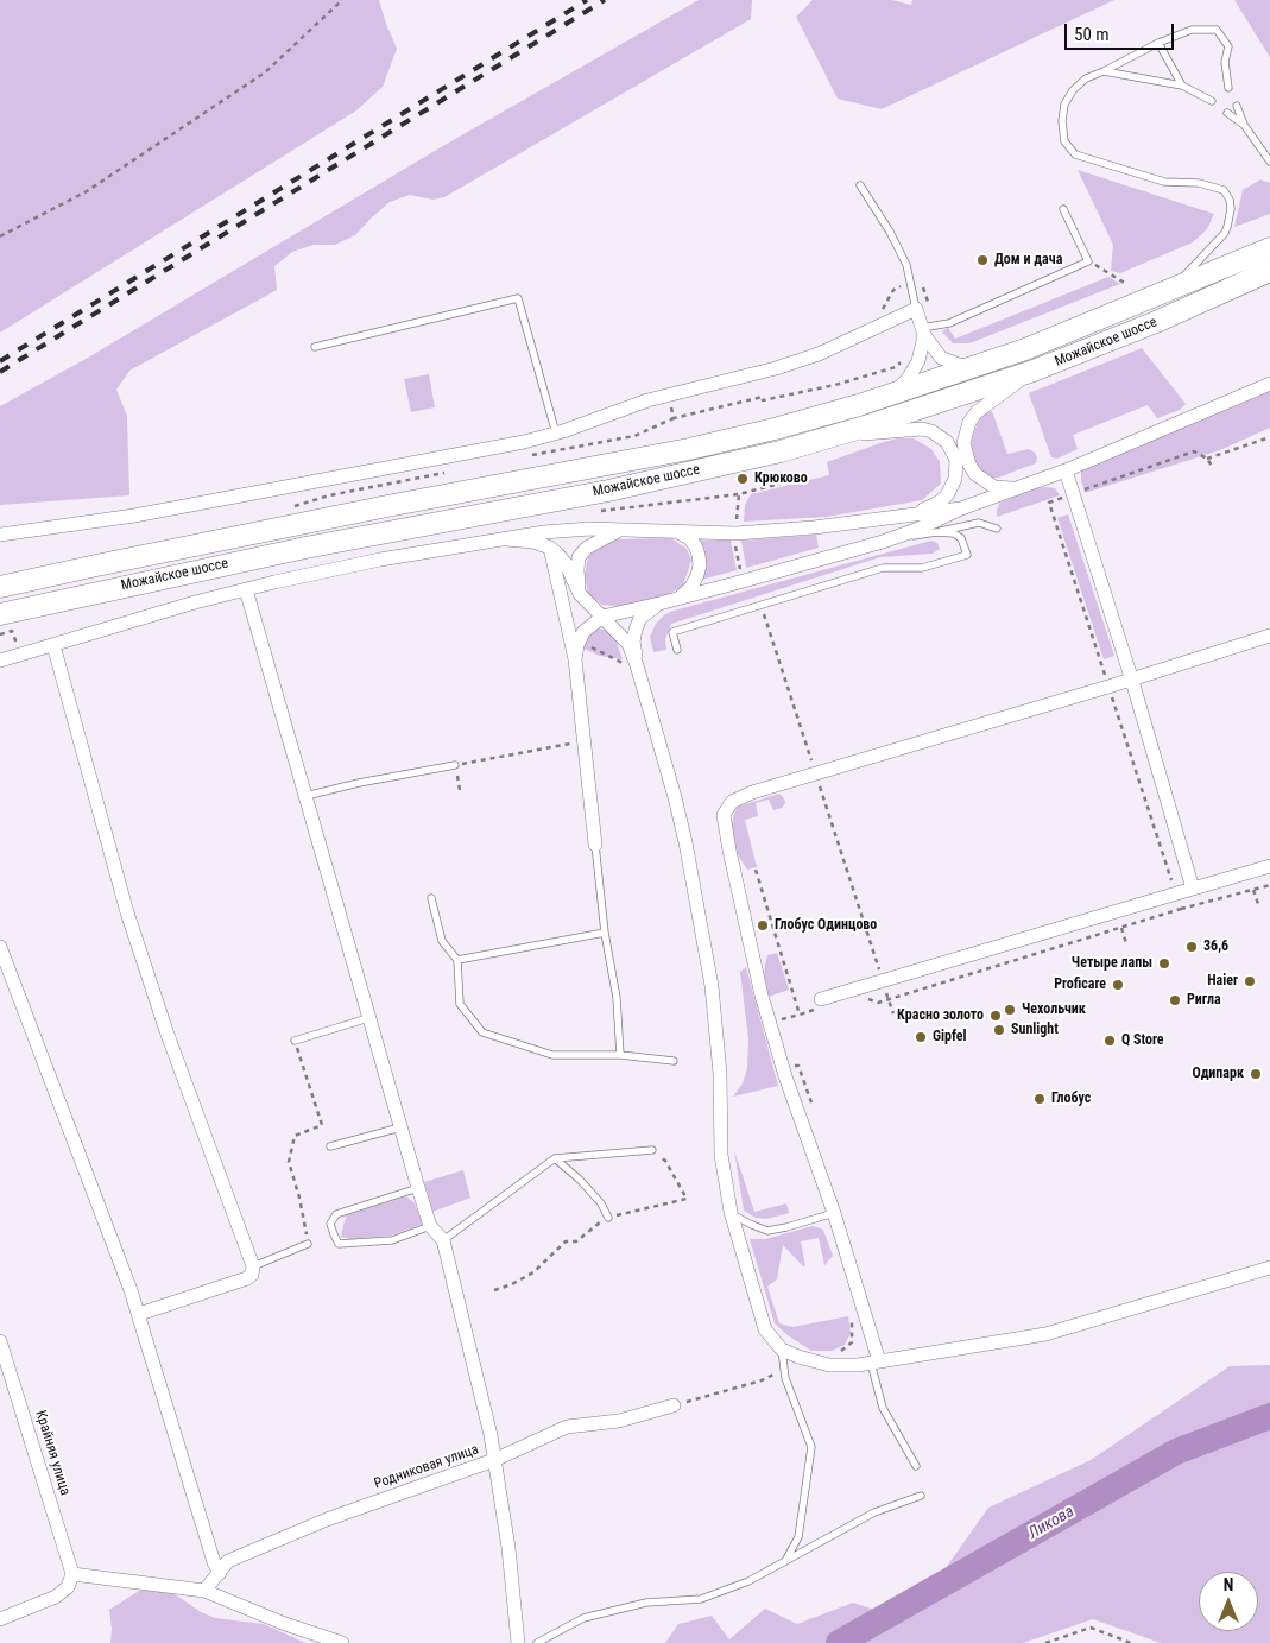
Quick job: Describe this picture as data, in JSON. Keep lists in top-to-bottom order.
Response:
{
  "streets": {
    "main road": ["Можайское шоссе"],
    "street": ["Крайняя улица", "Родниковая улица"]
  },
  "water": ["Ликова"],
  "places": [
    "Дом и дача",
    "Крюково",
    "Глобус Одинцово",
    "36,6",
    "Четыре лапы",
    "Haier",
    "Proficare",
    "Ригла",
    "Чехольчик",
    "Красно золото",
    "Sunlight",
    "Gipfel",
    "Q Store",
    "Одипарк",
    "Глобус"
  ],
  "scale_bar": "50 m",
  "north": "top"
}
